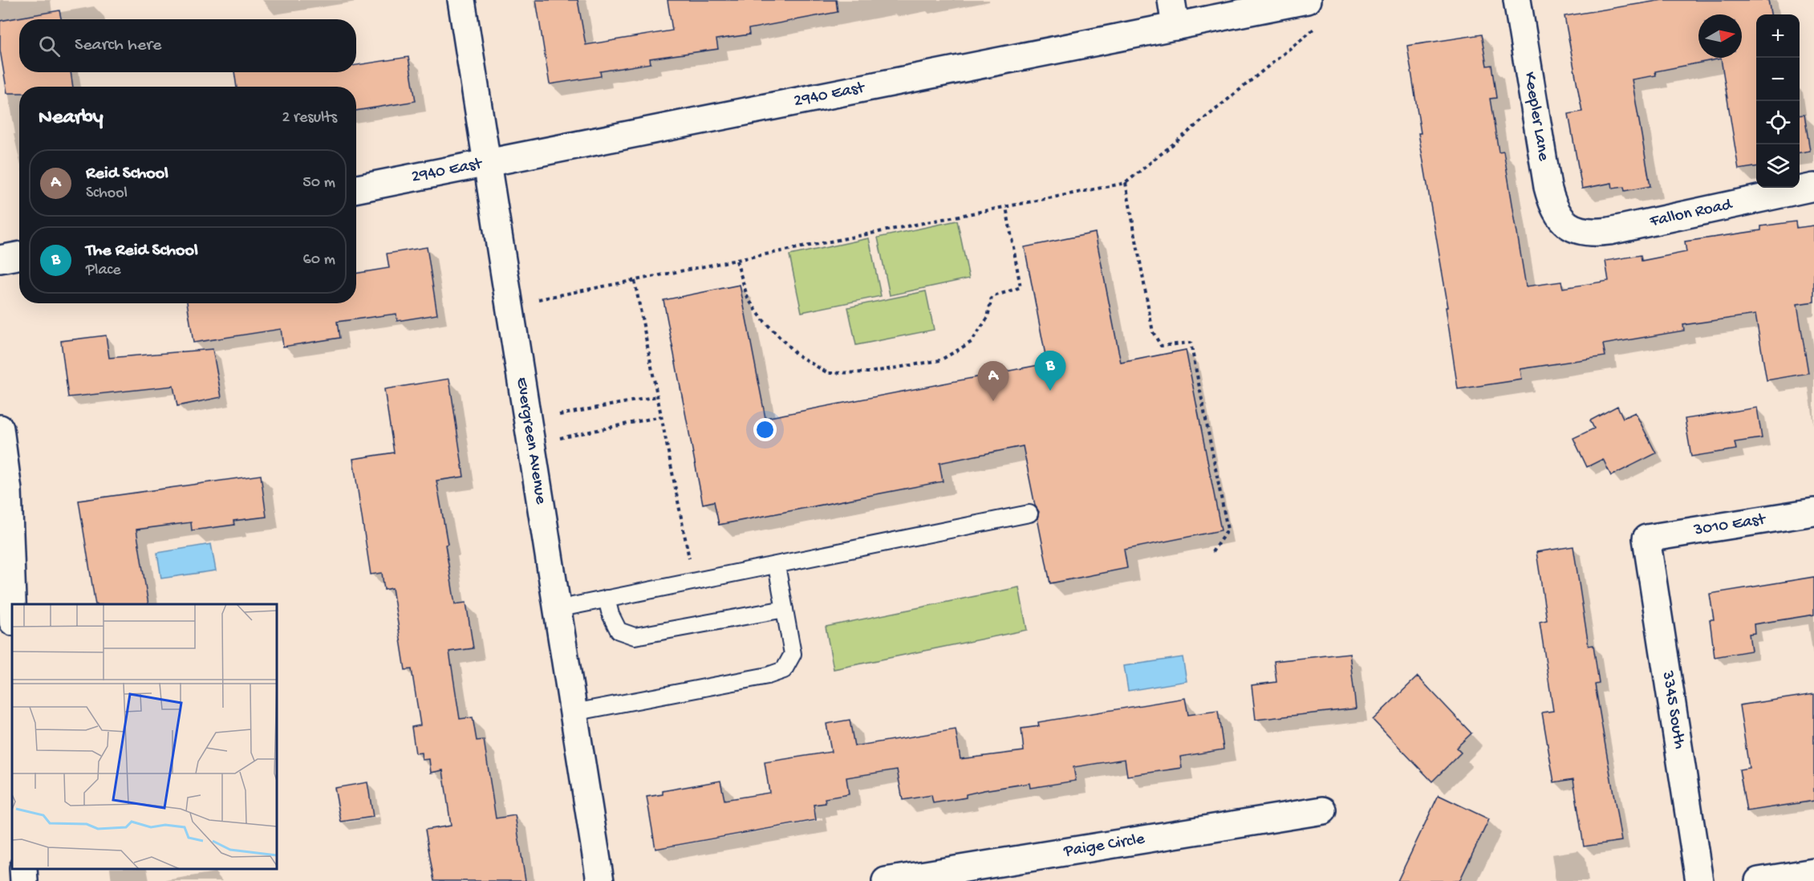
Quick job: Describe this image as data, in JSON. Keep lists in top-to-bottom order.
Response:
{
  "streets": {
    "street": [
      "2940 East",
      "Keepler Lane",
      "Fallon Road",
      "Evergreen Avenue",
      "3010 East",
      "3345 South",
      "Paige Circle"
    ]
  },
  "crossings": [
    ["2940 East", "Evergreen Avenue"],
    ["Keepler Lane", "Fallon Road"],
    ["3010 East", "3345 South"]
  ],
  "north": "right",
  "page": {
    "map_buttons": ["+", "−"],
    "search": "Search here",
    "heading": ["Nearby", "2 results"],
    "list": [
      {
        "mark": "A",
        "name": "Reid School",
        "note": "School",
        "value": "50 m"
      },
      {
        "mark": "B",
        "name": "The Reid School",
        "note": "Place",
        "value": "60 m"
      }
    ],
    "pins": ["B", "A"]
  }
}
